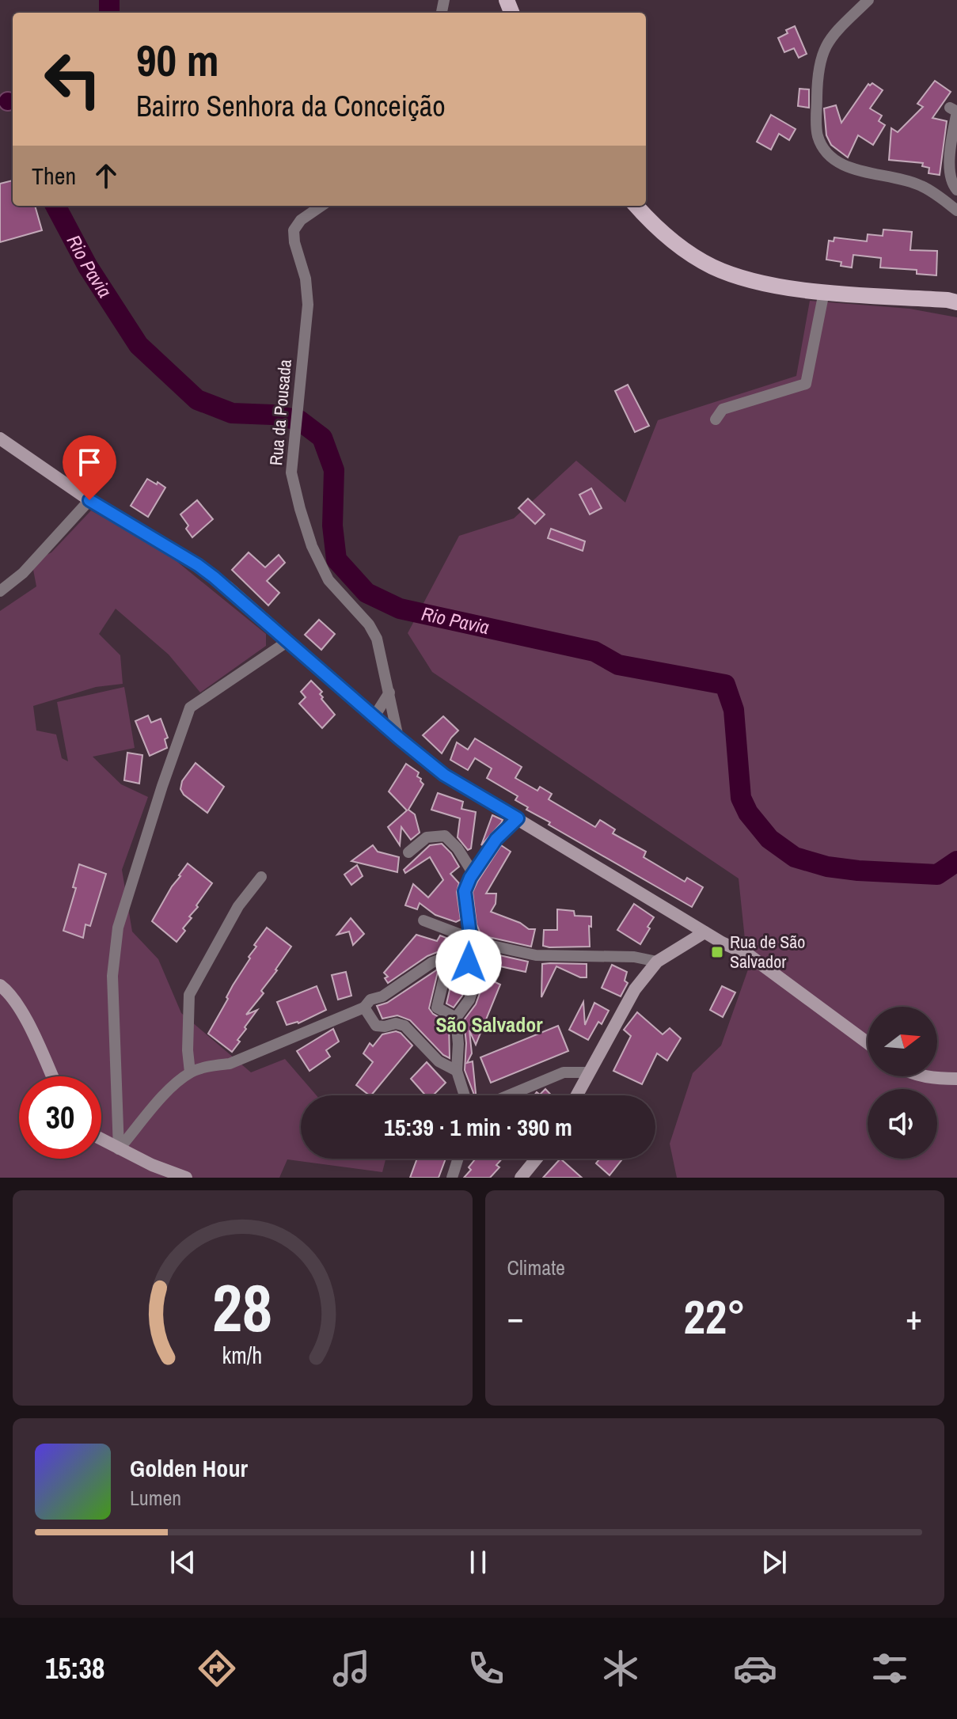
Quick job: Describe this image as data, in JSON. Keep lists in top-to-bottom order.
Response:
{
  "streets": {
    "street": ["Rua da Pousada"]
  },
  "districts": ["São Salvador"],
  "water": ["Rio Pavia"],
  "places": {
    "transit": ["Rua de São Salvador"]
  },
  "north": "right",
  "page": {
    "turn": ["90 m", "Bairro Senhora da Conceição"],
    "then": "Then",
    "limit": "30",
    "trip": "15:39 · 1 min · 390 m",
    "tile": "Climate",
    "heat": ["−", "22°", "+"],
    "song": ["Golden Hour", "Lumen"],
    "tabs": "15:38",
    "gauge": ["28", "km/h"]
  }
}
